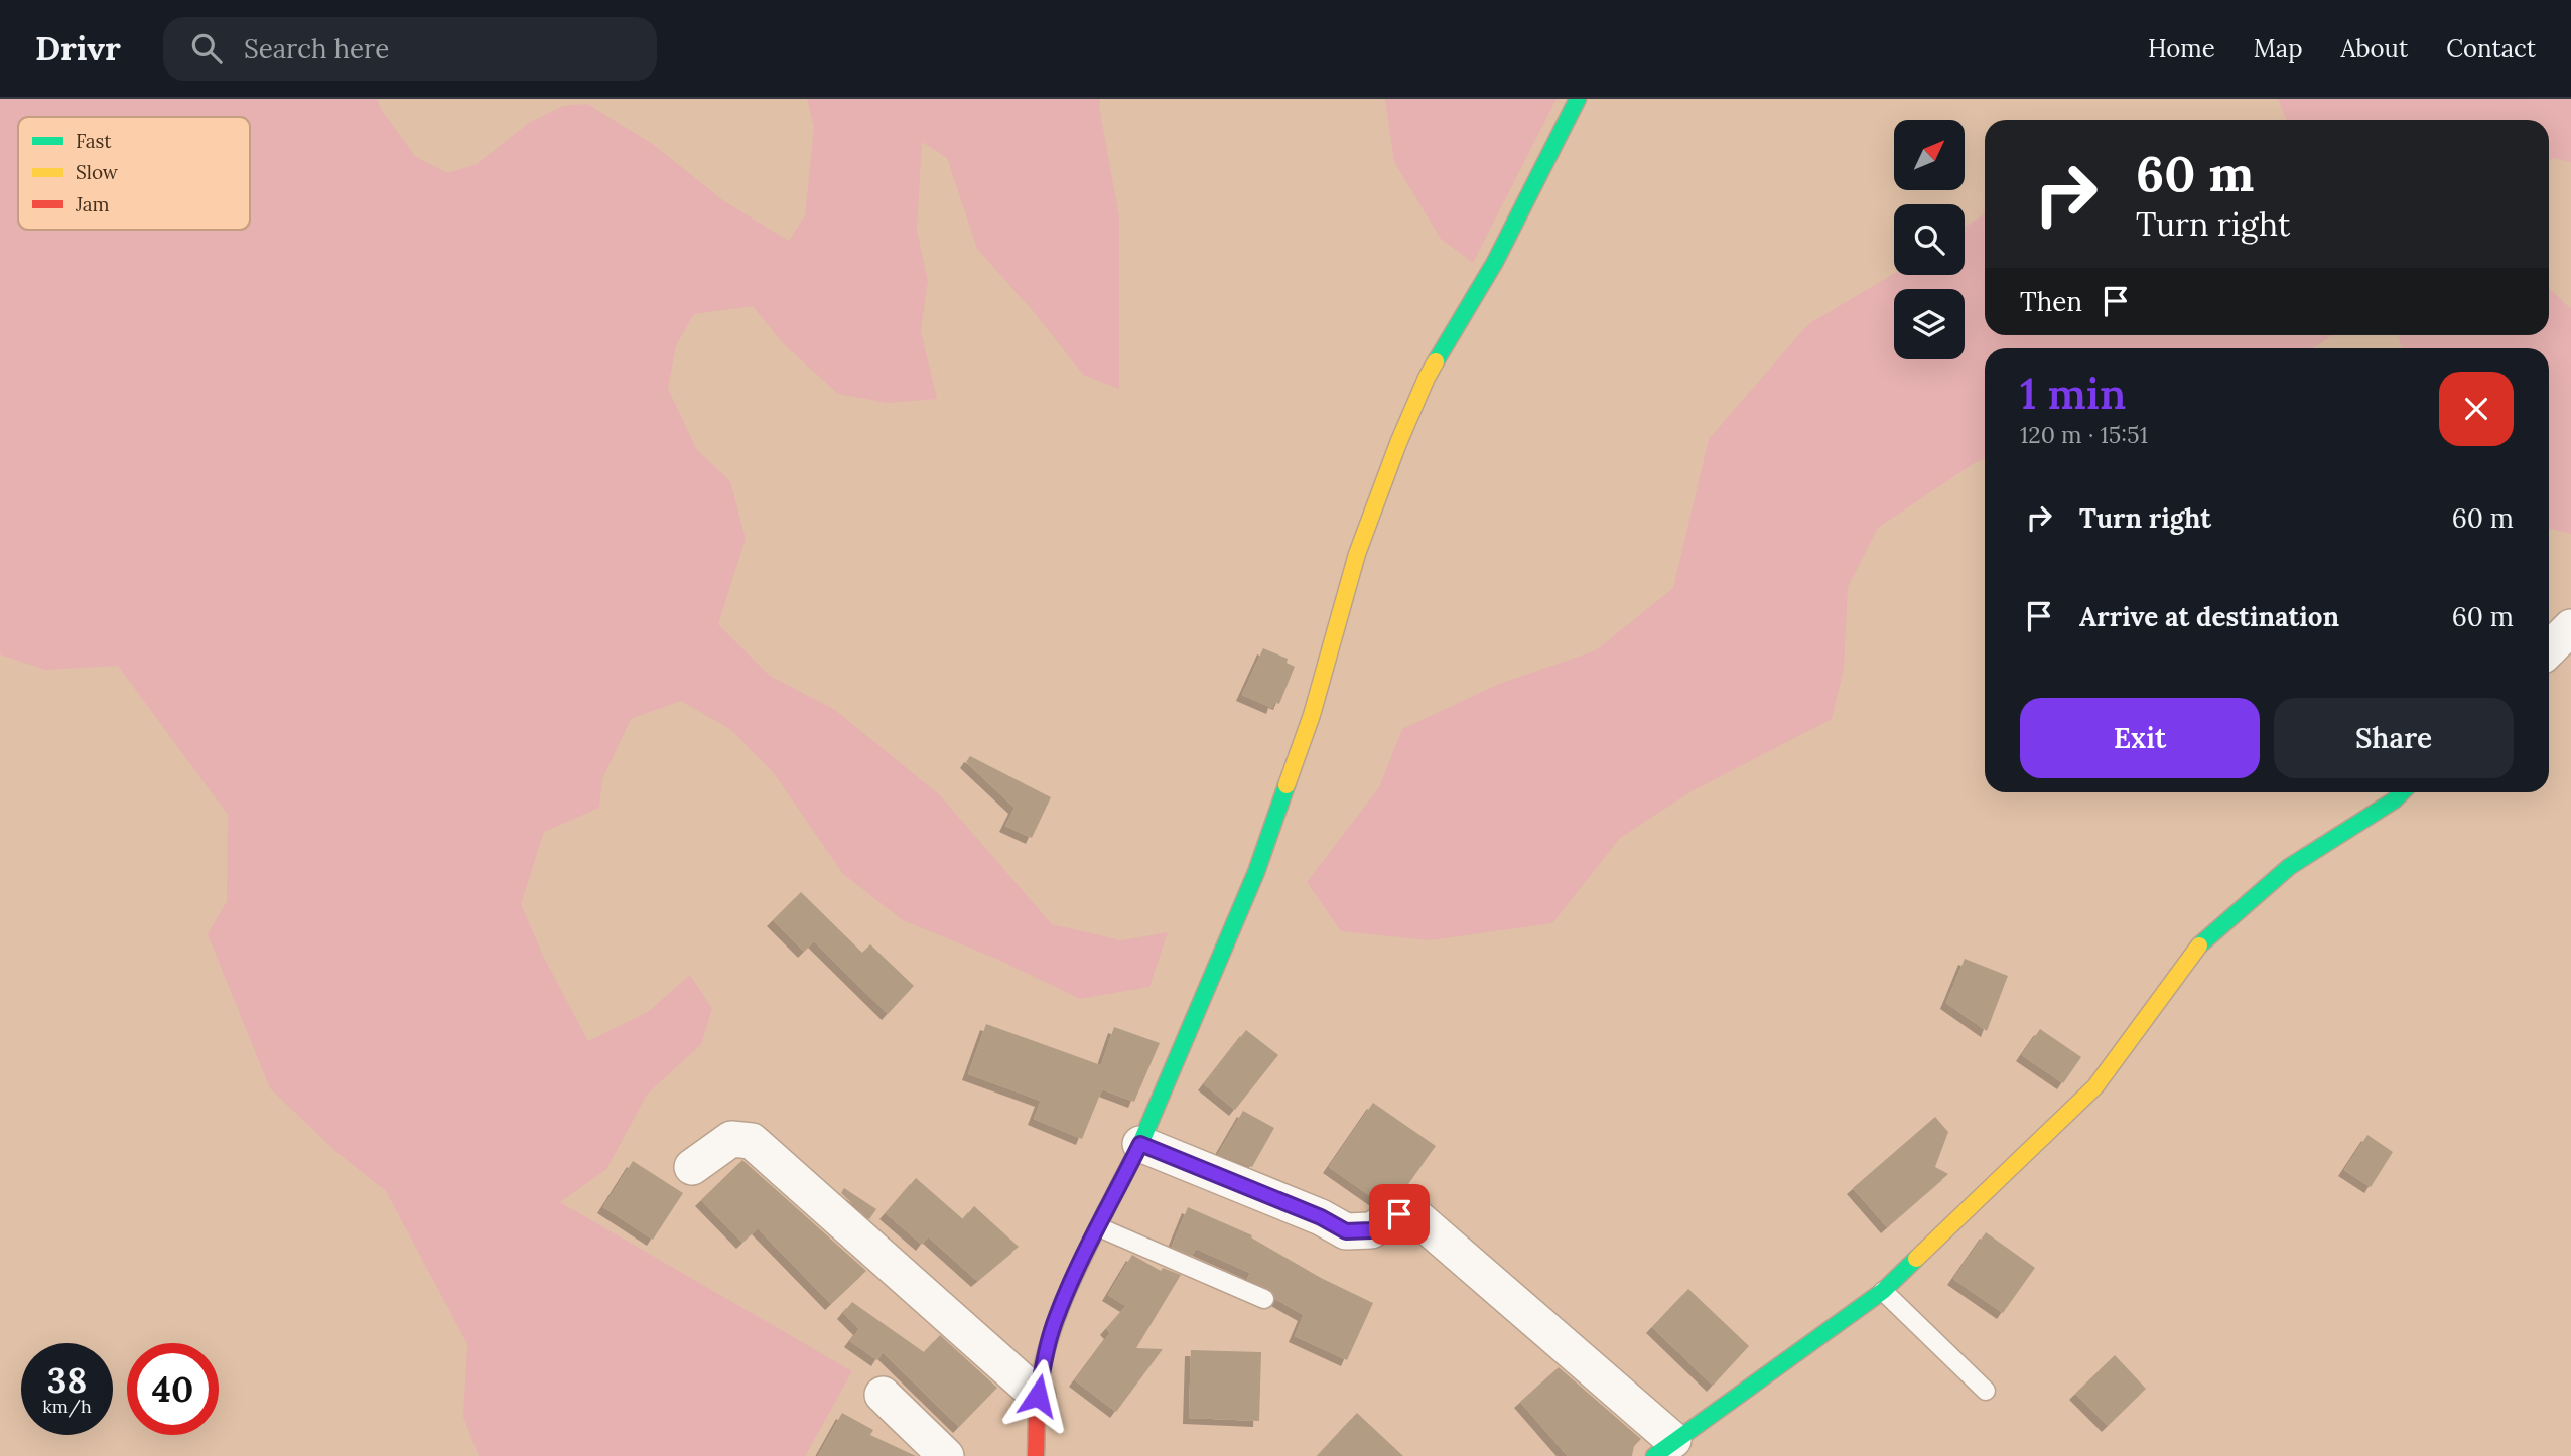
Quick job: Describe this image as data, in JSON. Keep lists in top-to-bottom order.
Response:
{
  "legend": ["Fast", "Slow", "Jam"],
  "north": "top right",
  "page": {
    "header": "Drivr",
    "search": "Search here",
    "nav": [
      "Home",
      "Map",
      "About",
      "Contact"
    ],
    "turn": ["60 m", "Turn right"],
    "then": "Then",
    "heading": ["1 min", "120 m · 15:51"],
    "list": [
      {
        "name": "Turn right",
        "value": "60 m"
      },
      {
        "name": "Arrive at destination",
        "value": "60 m"
      }
    ],
    "buttons": ["Exit", "Share"],
    "speed": "38 km/h",
    "limit": "40"
  }
}
